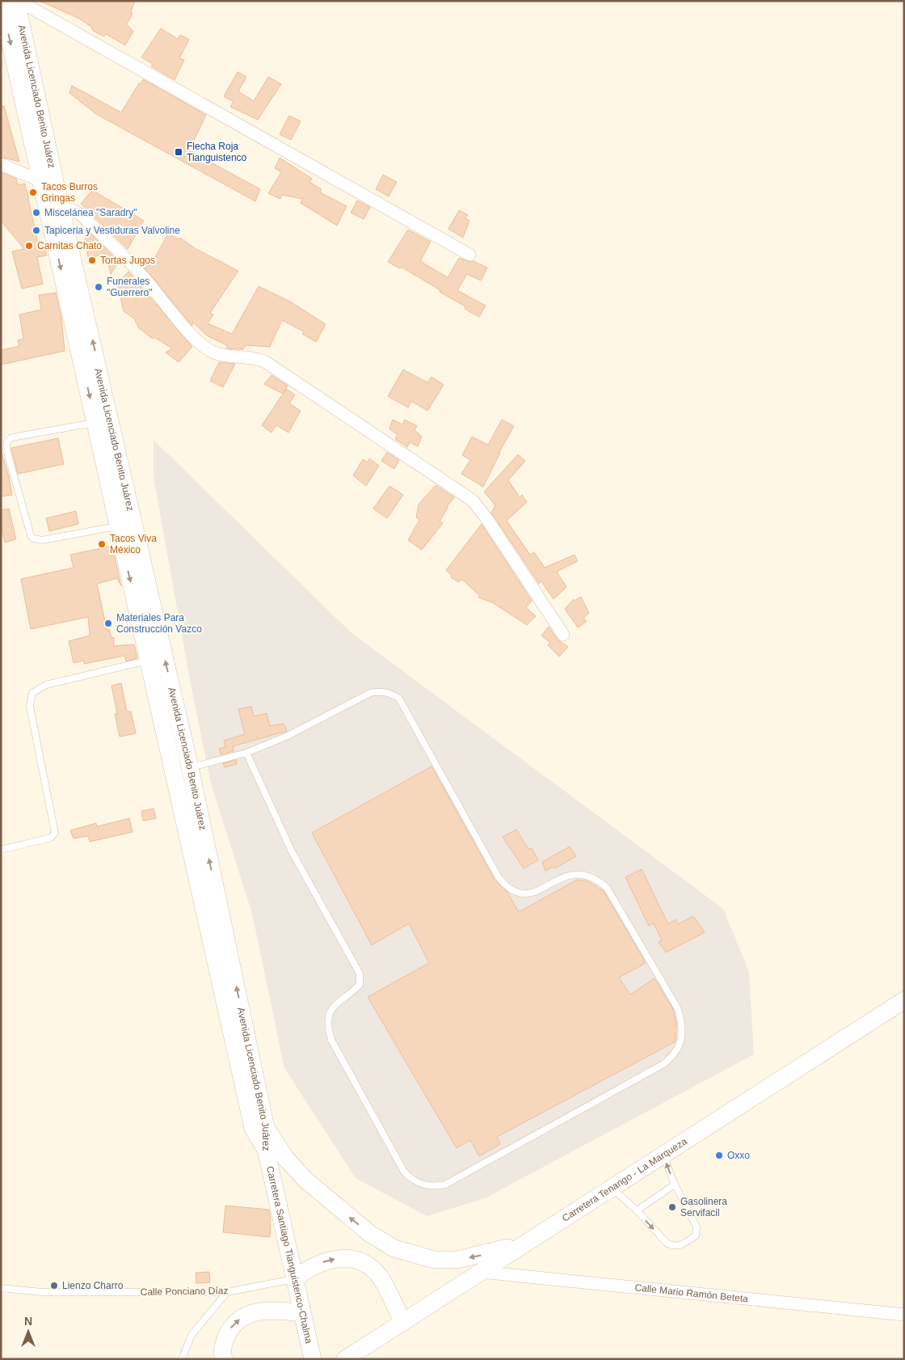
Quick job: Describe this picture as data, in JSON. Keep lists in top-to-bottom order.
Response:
{
  "streets": {
    "main road": ["Avenida Licenciado Benito Juárez", "Carretera Tenango - La Marqueza", "Carretera Santiago Tianguistenco-Chalma"],
    "street": ["Calle Mario Ramón Beteta"],
    "lane": ["Calle Ponciano Díaz"]
  },
  "crossings": [
    ["Avenida Licenciado Benito Juárez", "Carretera Santiago Tianguistenco-Chalma"],
    ["Carretera Tenango - La Marqueza", "Calle Mario Ramón Beteta"],
    ["Carretera Santiago Tianguistenco-Chalma", "Calle Ponciano Díaz"]
  ],
  "places": {
    "transit": ["Flecha Roja Tianguistenco"],
    "other": [
      "Tacos Burros Gringas",
      "Miscelánea \"Saradry\"",
      "Tapiceria y Vestiduras Valvoline",
      "Carnitas Chato",
      "Tortas Jugos",
      "Funerales \"Guerrero\"",
      "Tacos Viva México",
      "Materiales Para Construcción Vazco",
      "Oxxo",
      "Gasolinera Servifacil",
      "Lienzo Charro"
    ]
  },
  "north": "top"
}
